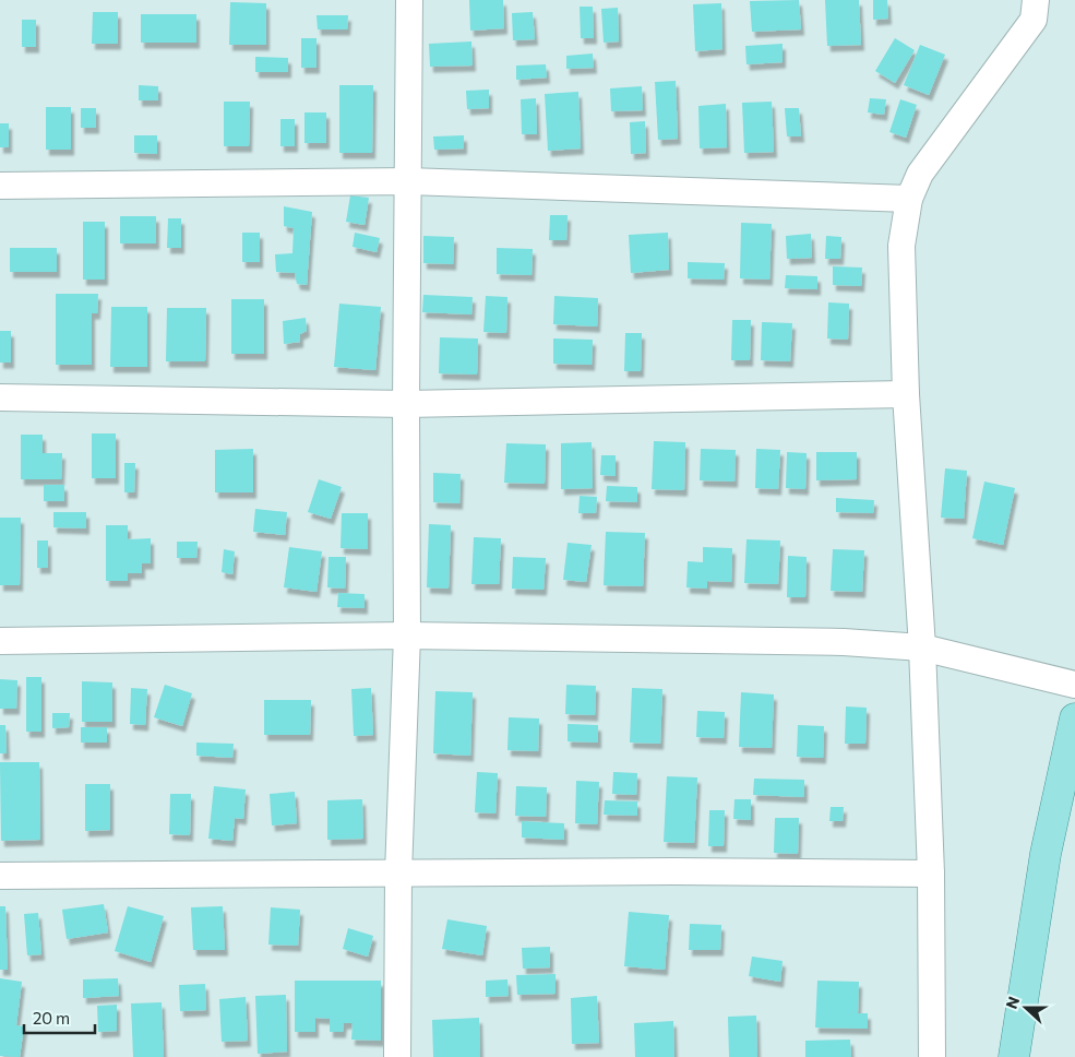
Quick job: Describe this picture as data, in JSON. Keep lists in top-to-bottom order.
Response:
{
  "scale_bar": "20 m",
  "north": "left"
}
